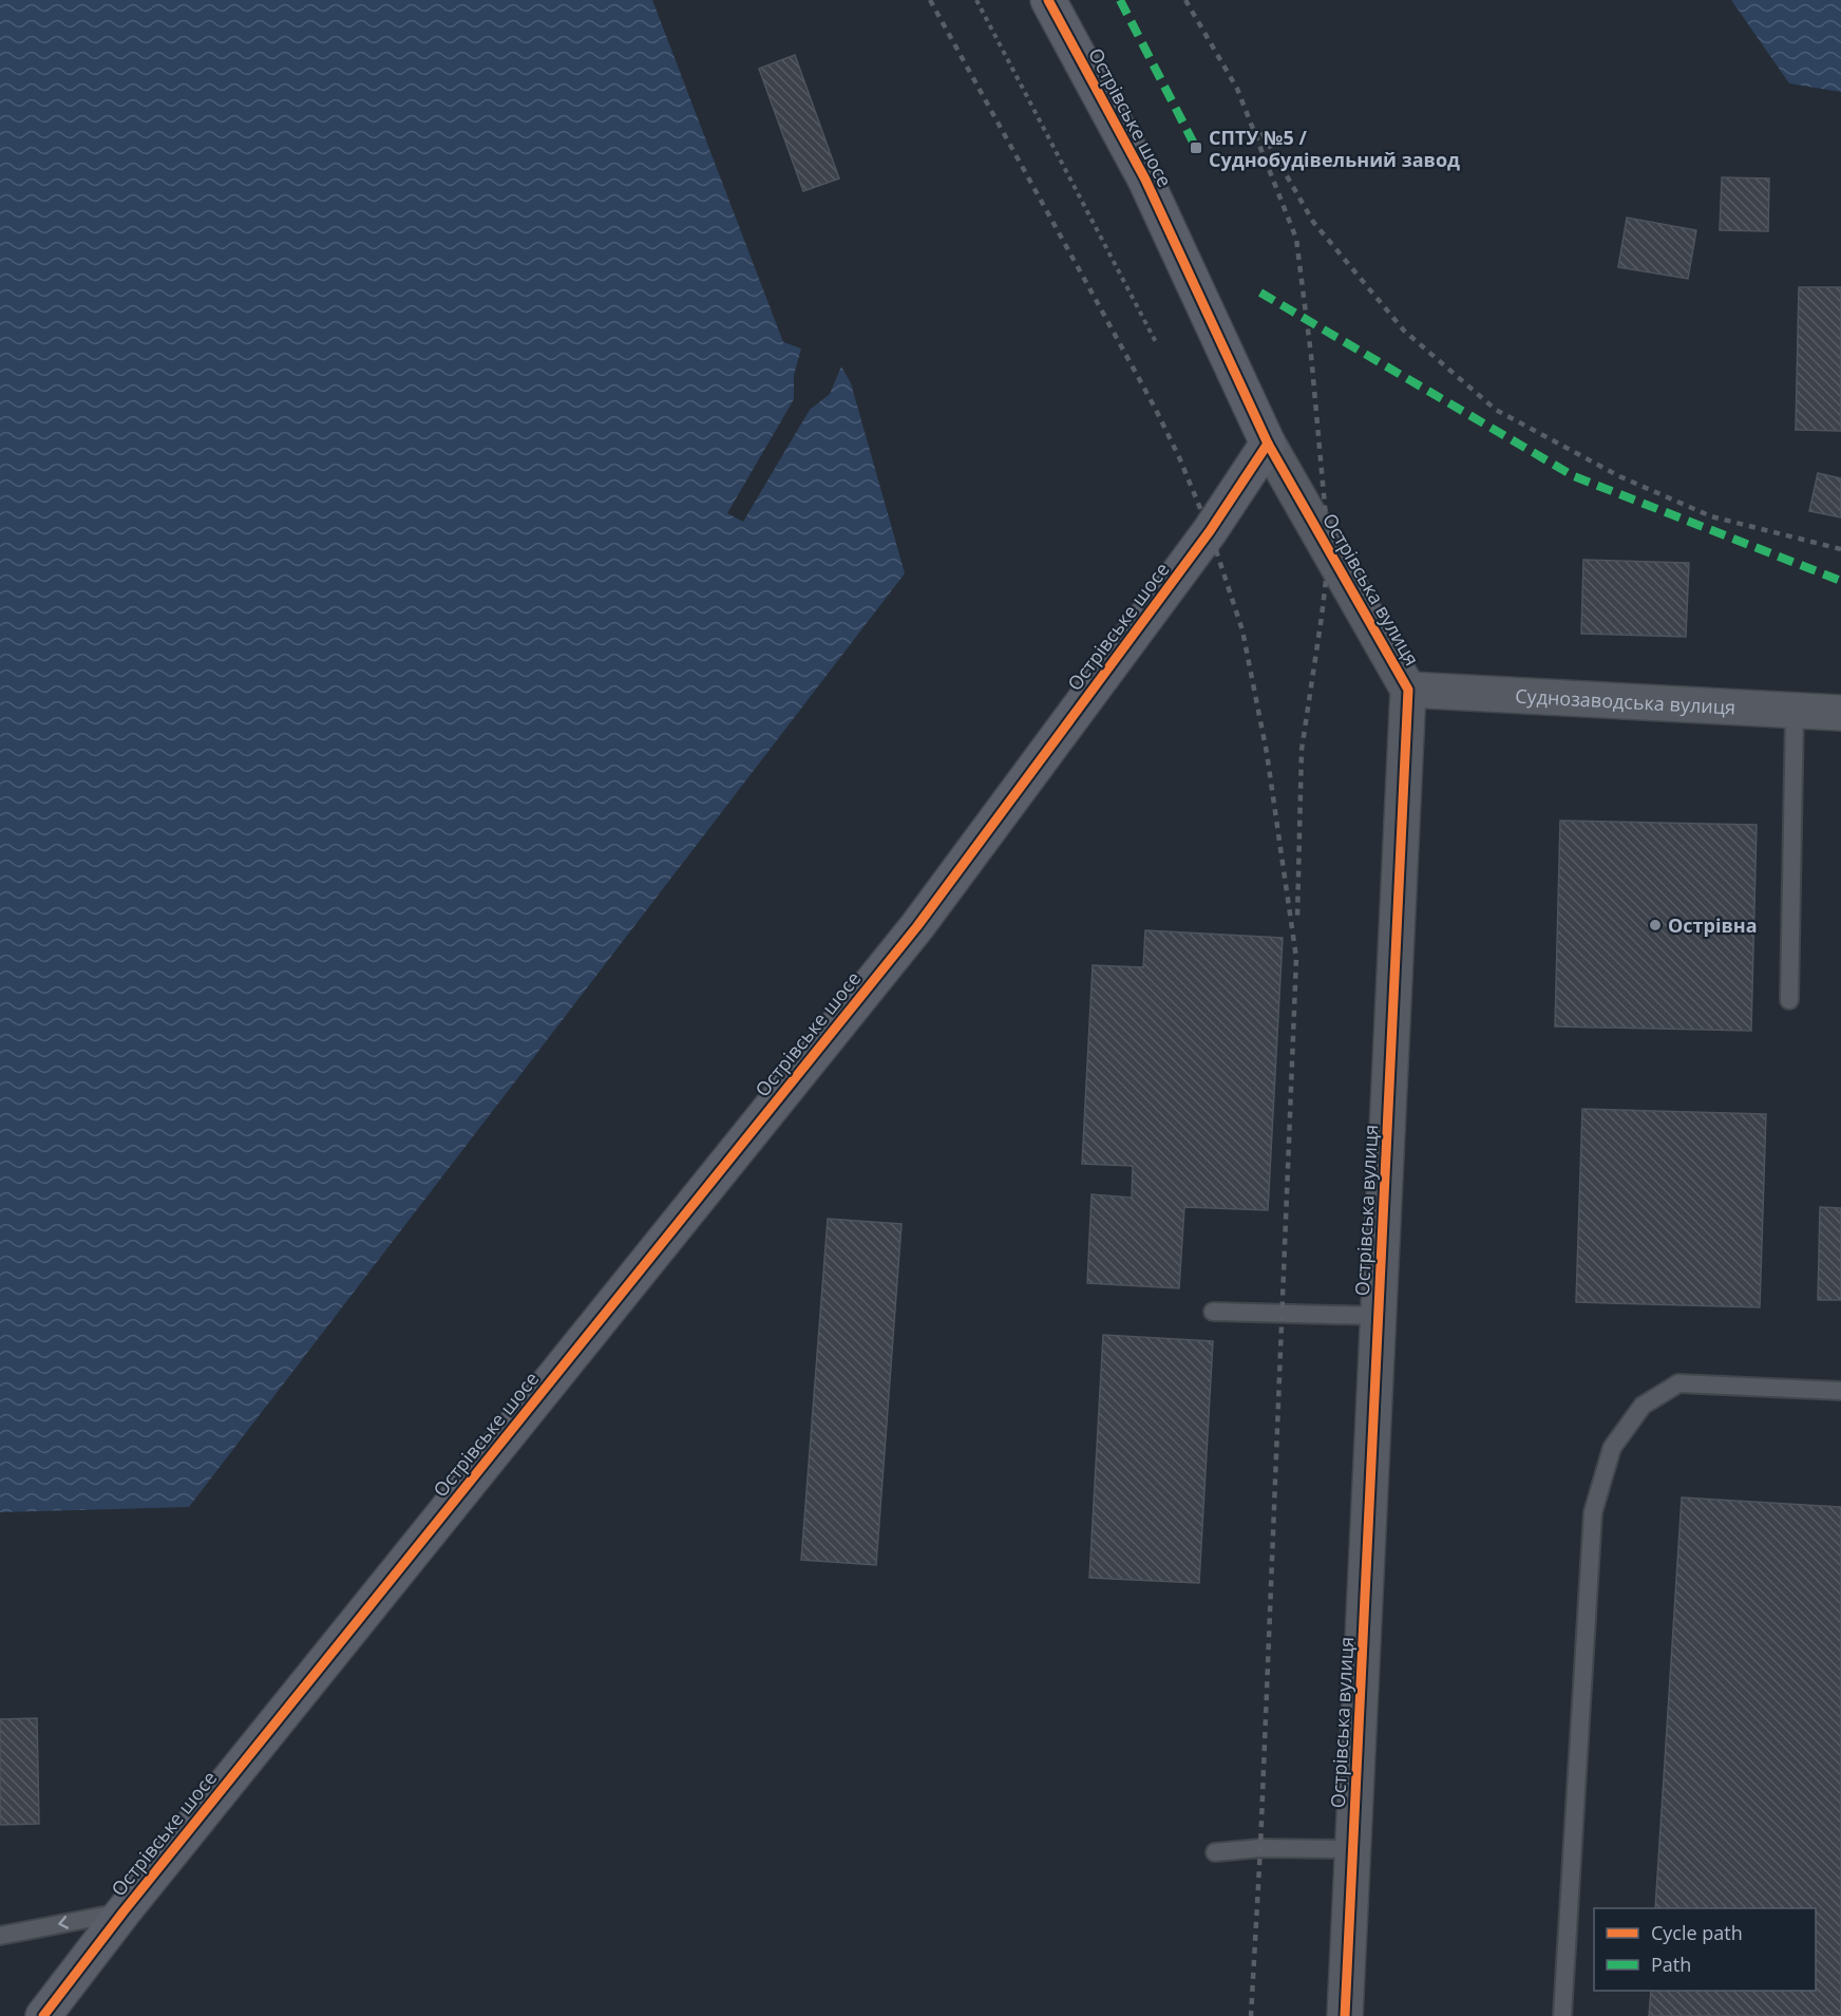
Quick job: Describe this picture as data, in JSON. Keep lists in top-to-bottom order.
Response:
{
  "streets": {
    "street": ["Острівське шосе", "Острівська вулиця", "Суднозаводська вулиця"]
  },
  "crossings": [
    ["Острівське шосе", "Острівська вулиця"],
    ["Острівська вулиця", "Суднозаводська вулиця"]
  ],
  "places": {
    "transit": ["СПТУ №5 / Суднобудівельний завод"],
    "other": ["Острівна"]
  },
  "legend": ["Cycle path", "Path"]
}
